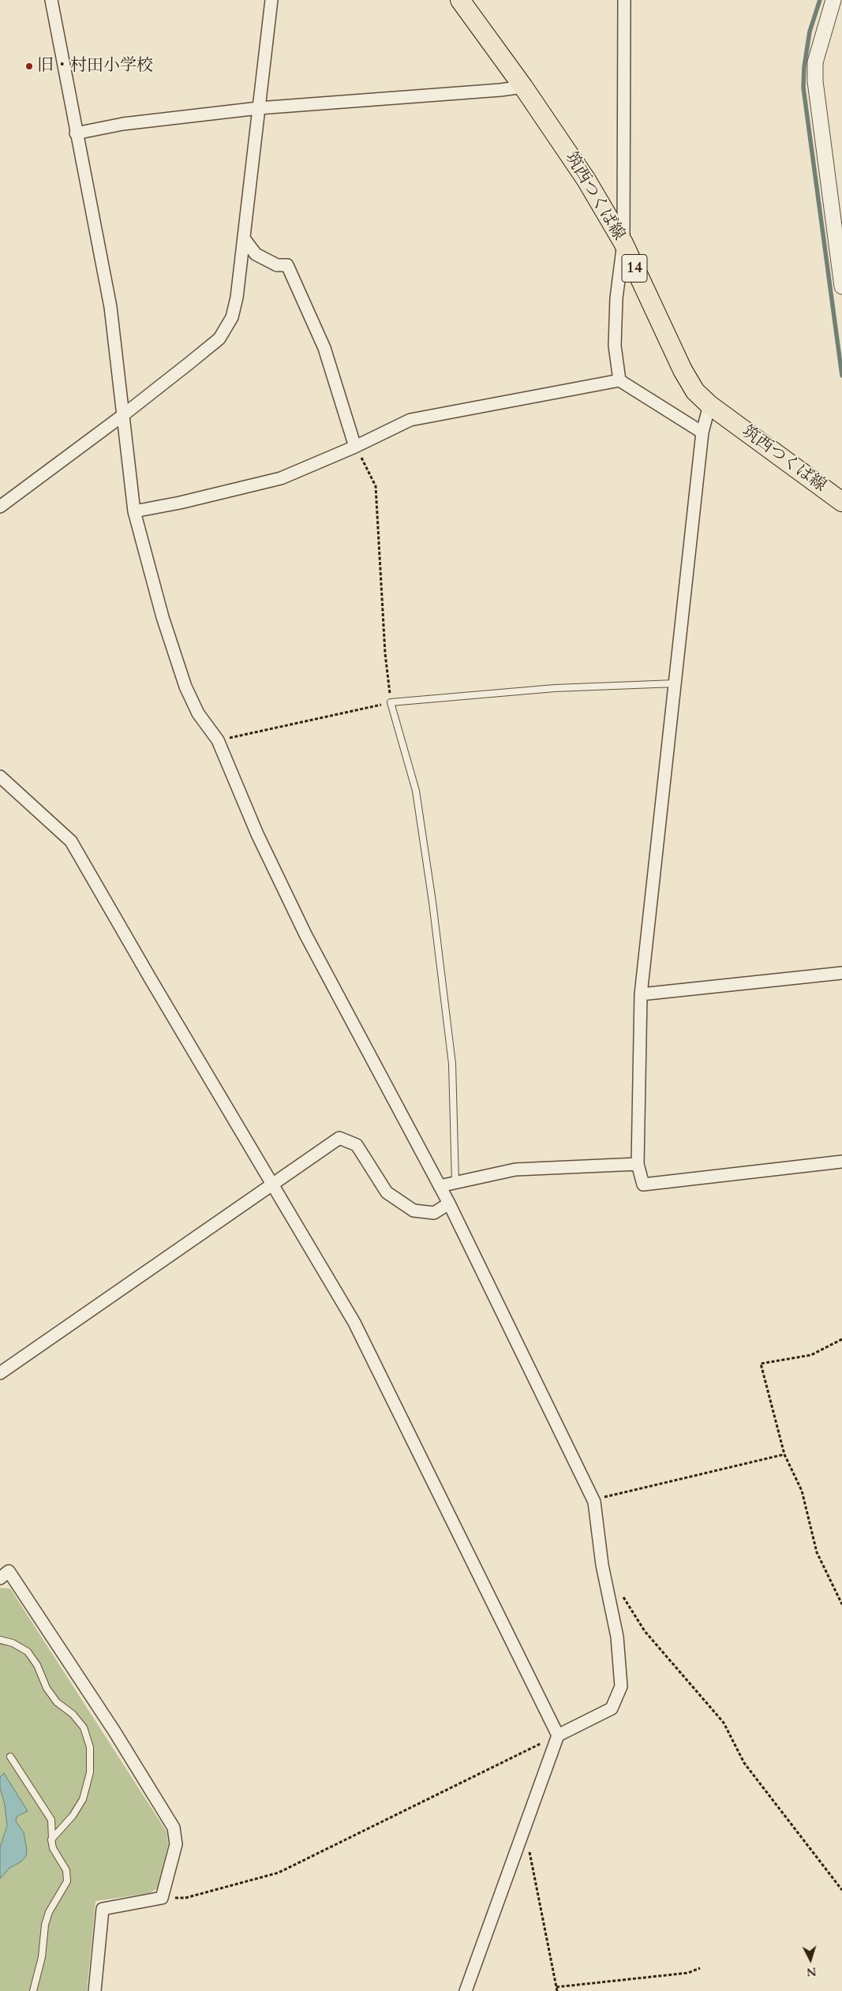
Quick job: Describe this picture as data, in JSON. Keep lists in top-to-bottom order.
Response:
{
  "streets": {
    "main road": ["筑西つくば線", "14"]
  },
  "places": ["旧・村田小学校"],
  "north": "bottom"
}
